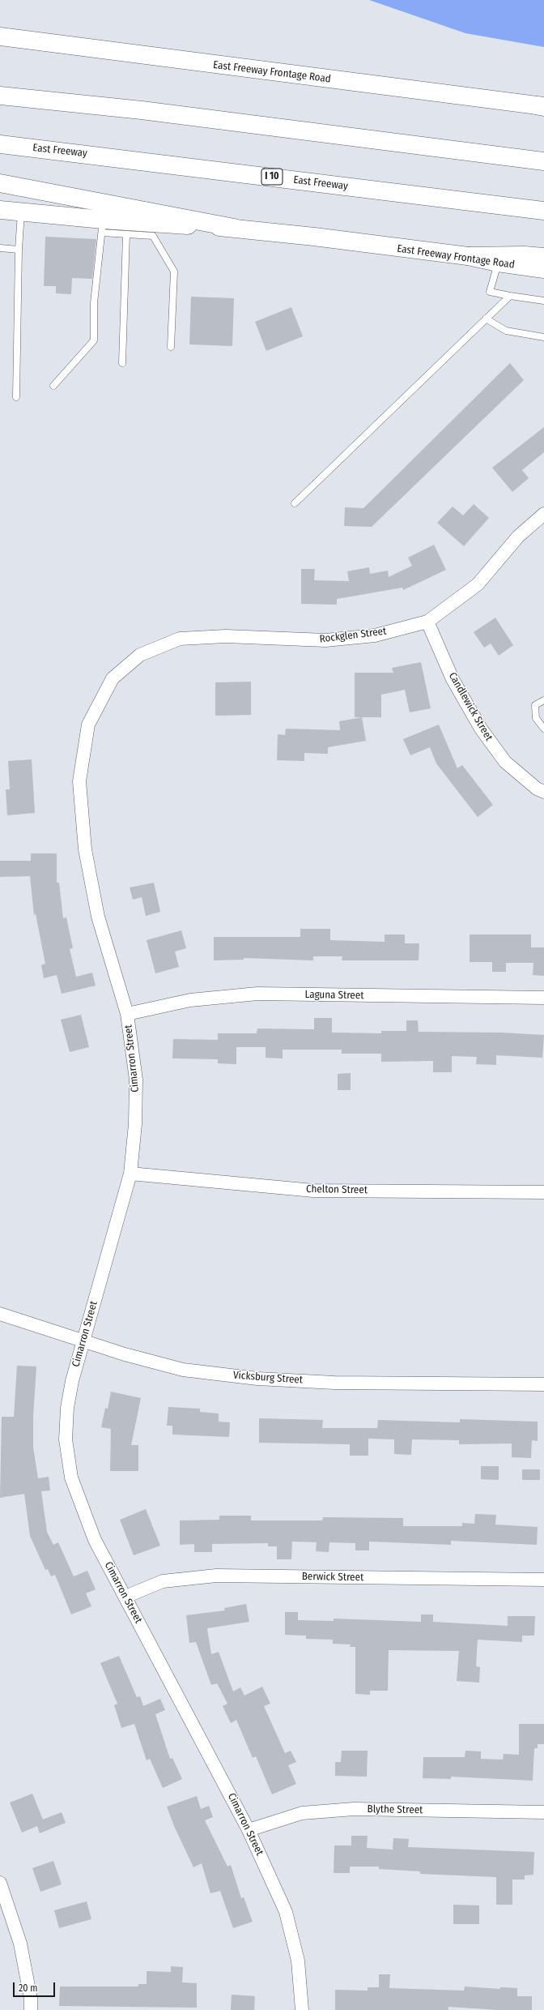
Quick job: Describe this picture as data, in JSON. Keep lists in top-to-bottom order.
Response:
{
  "streets": {
    "main road": ["East Freeway Frontage Road", "East Freeway", "I 10"],
    "street": [
      "Rockglen Street",
      "Candlewick Street",
      "Laguna Street",
      "Cimarron Street",
      "Chelton Street",
      "Vicksburg Street",
      "Berwick Street",
      "Blythe Street"
    ]
  },
  "crossings": [
    ["Rockglen Street", "Candlewick Street"],
    ["Rockglen Street", "Cimarron Street"],
    ["Laguna Street", "Cimarron Street"],
    ["Cimarron Street", "Chelton Street"],
    ["Cimarron Street", "Vicksburg Street"],
    ["Cimarron Street", "Berwick Street"],
    ["Cimarron Street", "Blythe Street"]
  ],
  "scale_bar": "20 m"
}
